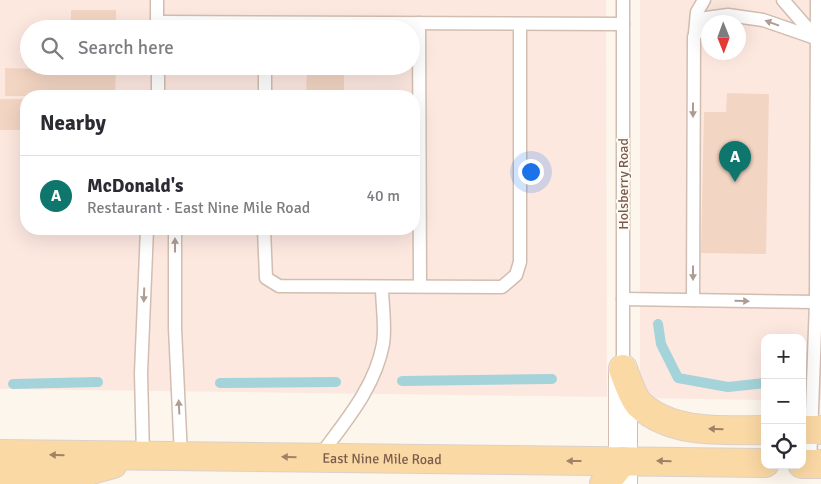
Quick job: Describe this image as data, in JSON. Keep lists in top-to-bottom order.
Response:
{
  "streets": {
    "main road": ["East Nine Mile Road"],
    "lane": ["Holsberry Road"]
  },
  "one_way": ["East Nine Mile Road"],
  "north": "bottom",
  "page": {
    "search": "Search here",
    "heading": "Nearby",
    "pins": "A",
    "list": [
      {
        "mark": "A",
        "name": "McDonald's",
        "note": "Restaurant · East Nine Mile Road",
        "value": "40 m"
      }
    ],
    "map_buttons": ["+", "−"]
  }
}
